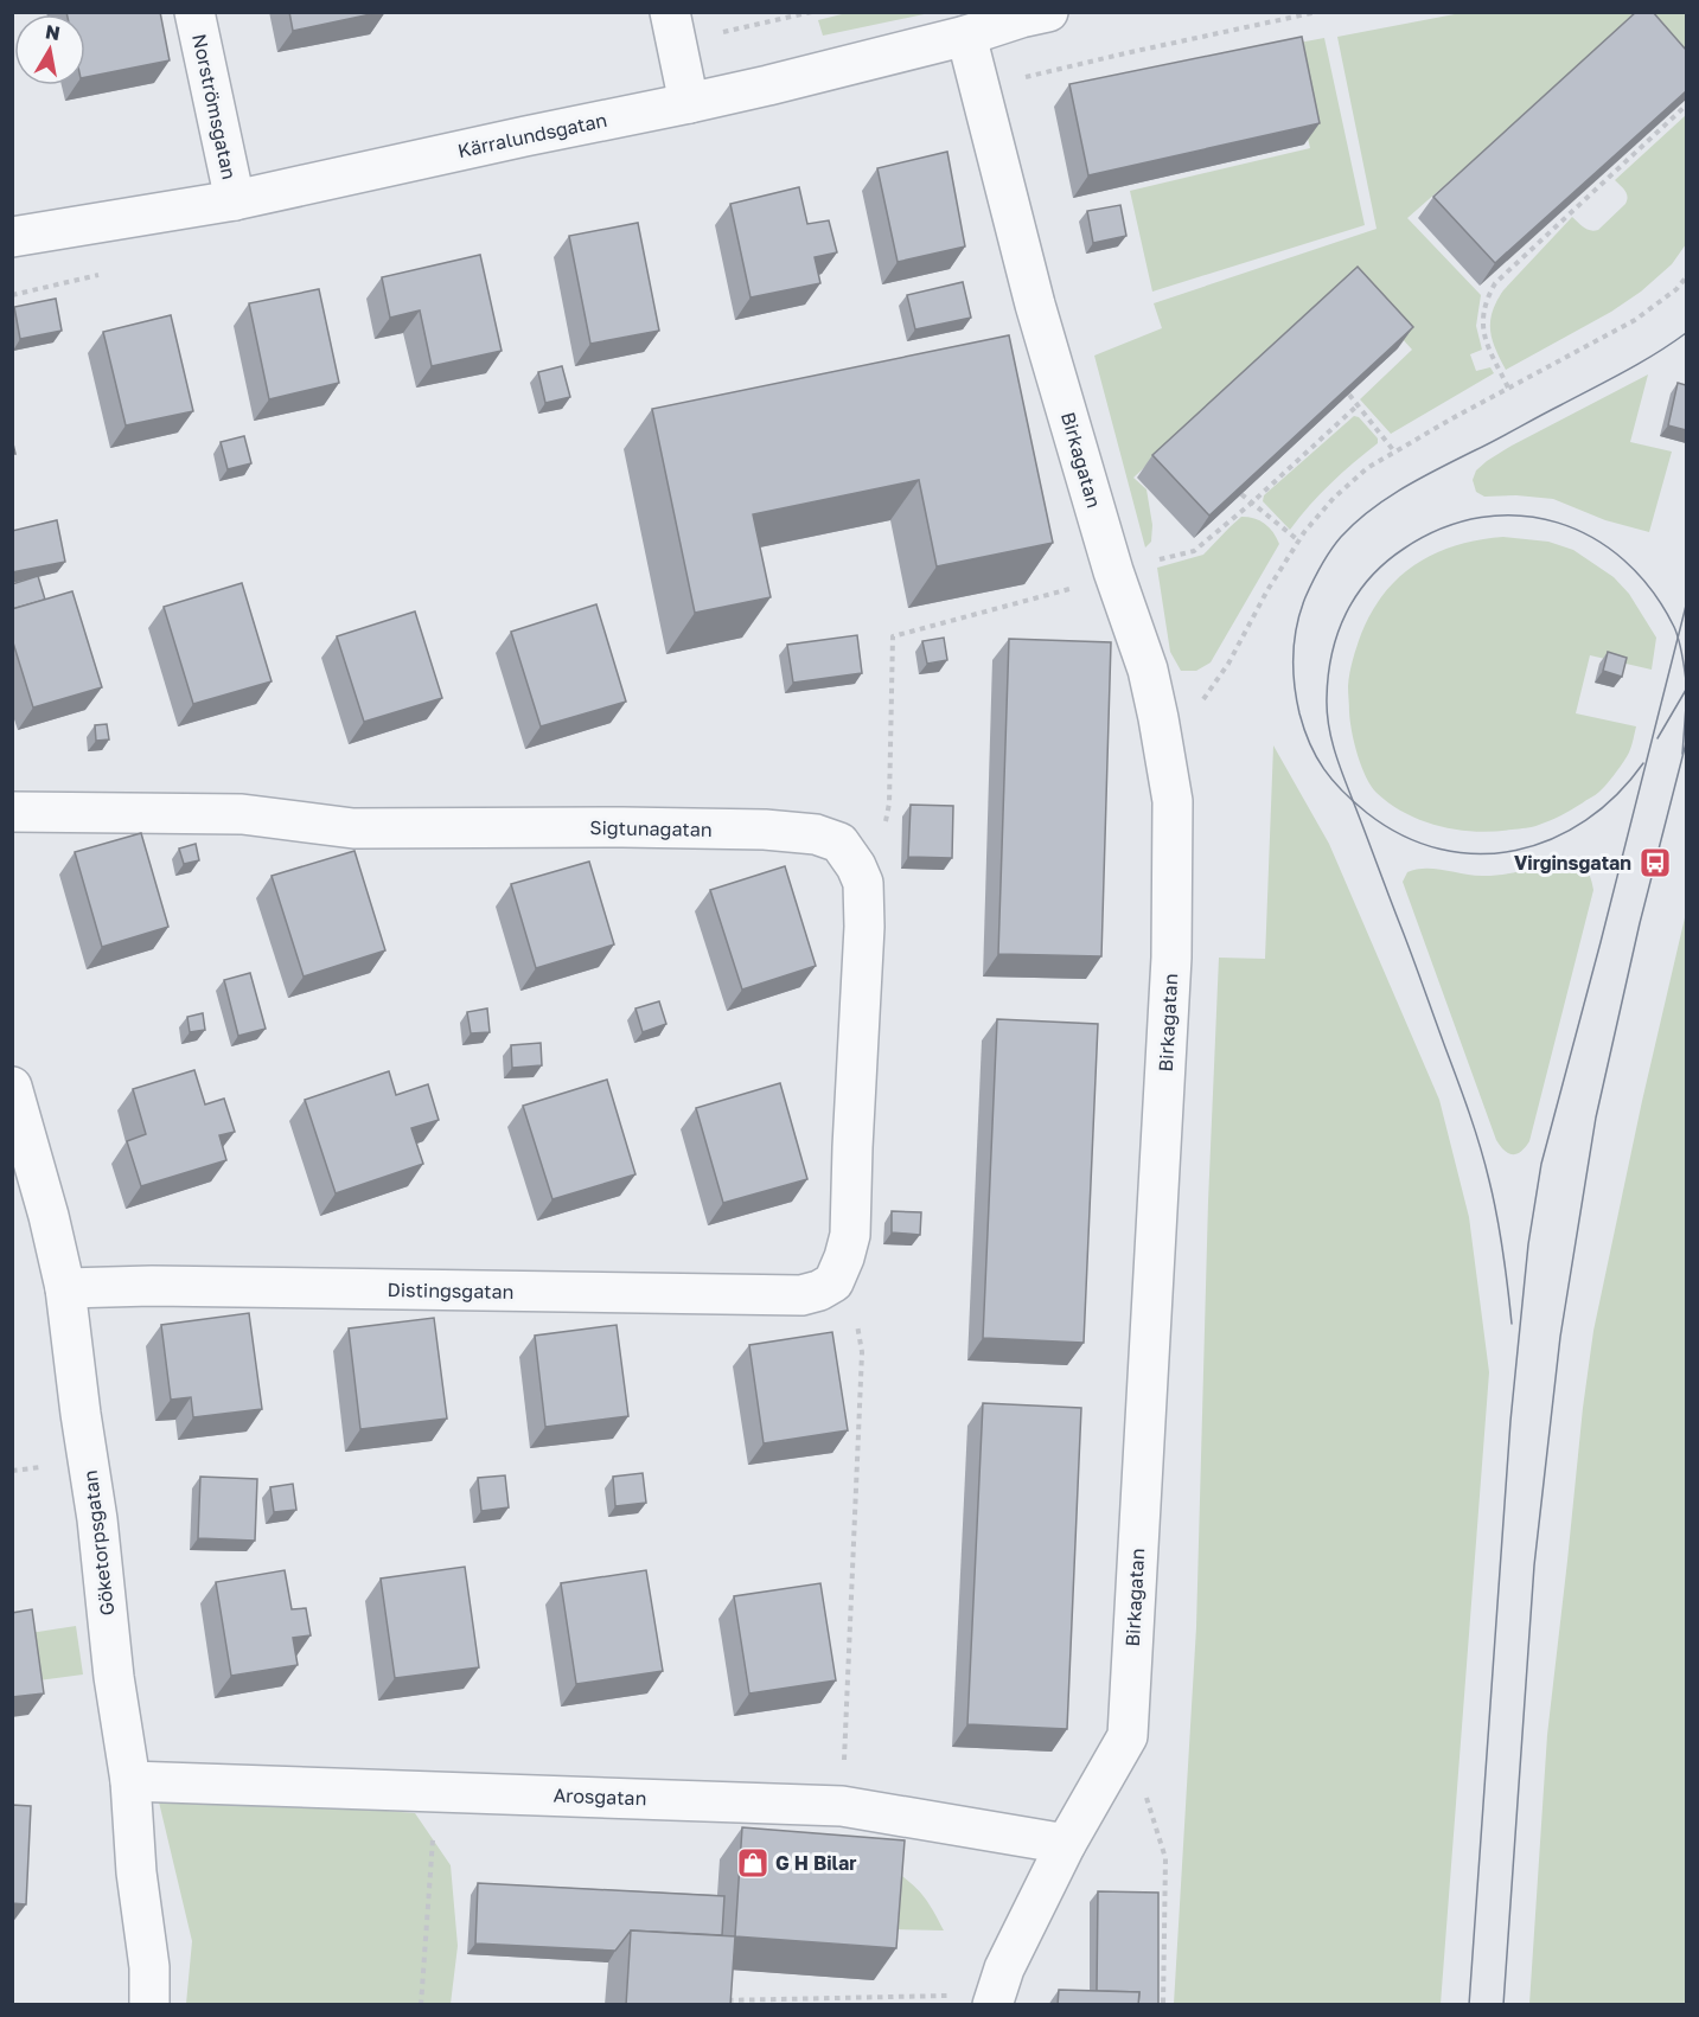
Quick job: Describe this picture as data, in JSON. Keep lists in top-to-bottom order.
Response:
{
  "streets": {
    "street": [
      "Norströmsgatan",
      "Kärralundsgatan",
      "Birkagatan",
      "Sigtunagatan",
      "Distingsgatan",
      "Göketorpsgatan",
      "Arosgatan"
    ]
  },
  "crossings": [
    ["Norströmsgatan", "Kärralundsgatan"],
    ["Kärralundsgatan", "Birkagatan"],
    ["Birkagatan", "Arosgatan"],
    ["Sigtunagatan", "Distingsgatan"],
    ["Distingsgatan", "Göketorpsgatan"],
    ["Göketorpsgatan", "Arosgatan"]
  ],
  "places": {
    "bus stop": ["Virginsgatan"],
    "shop": ["G H Bilar"]
  },
  "north": "top"
}
